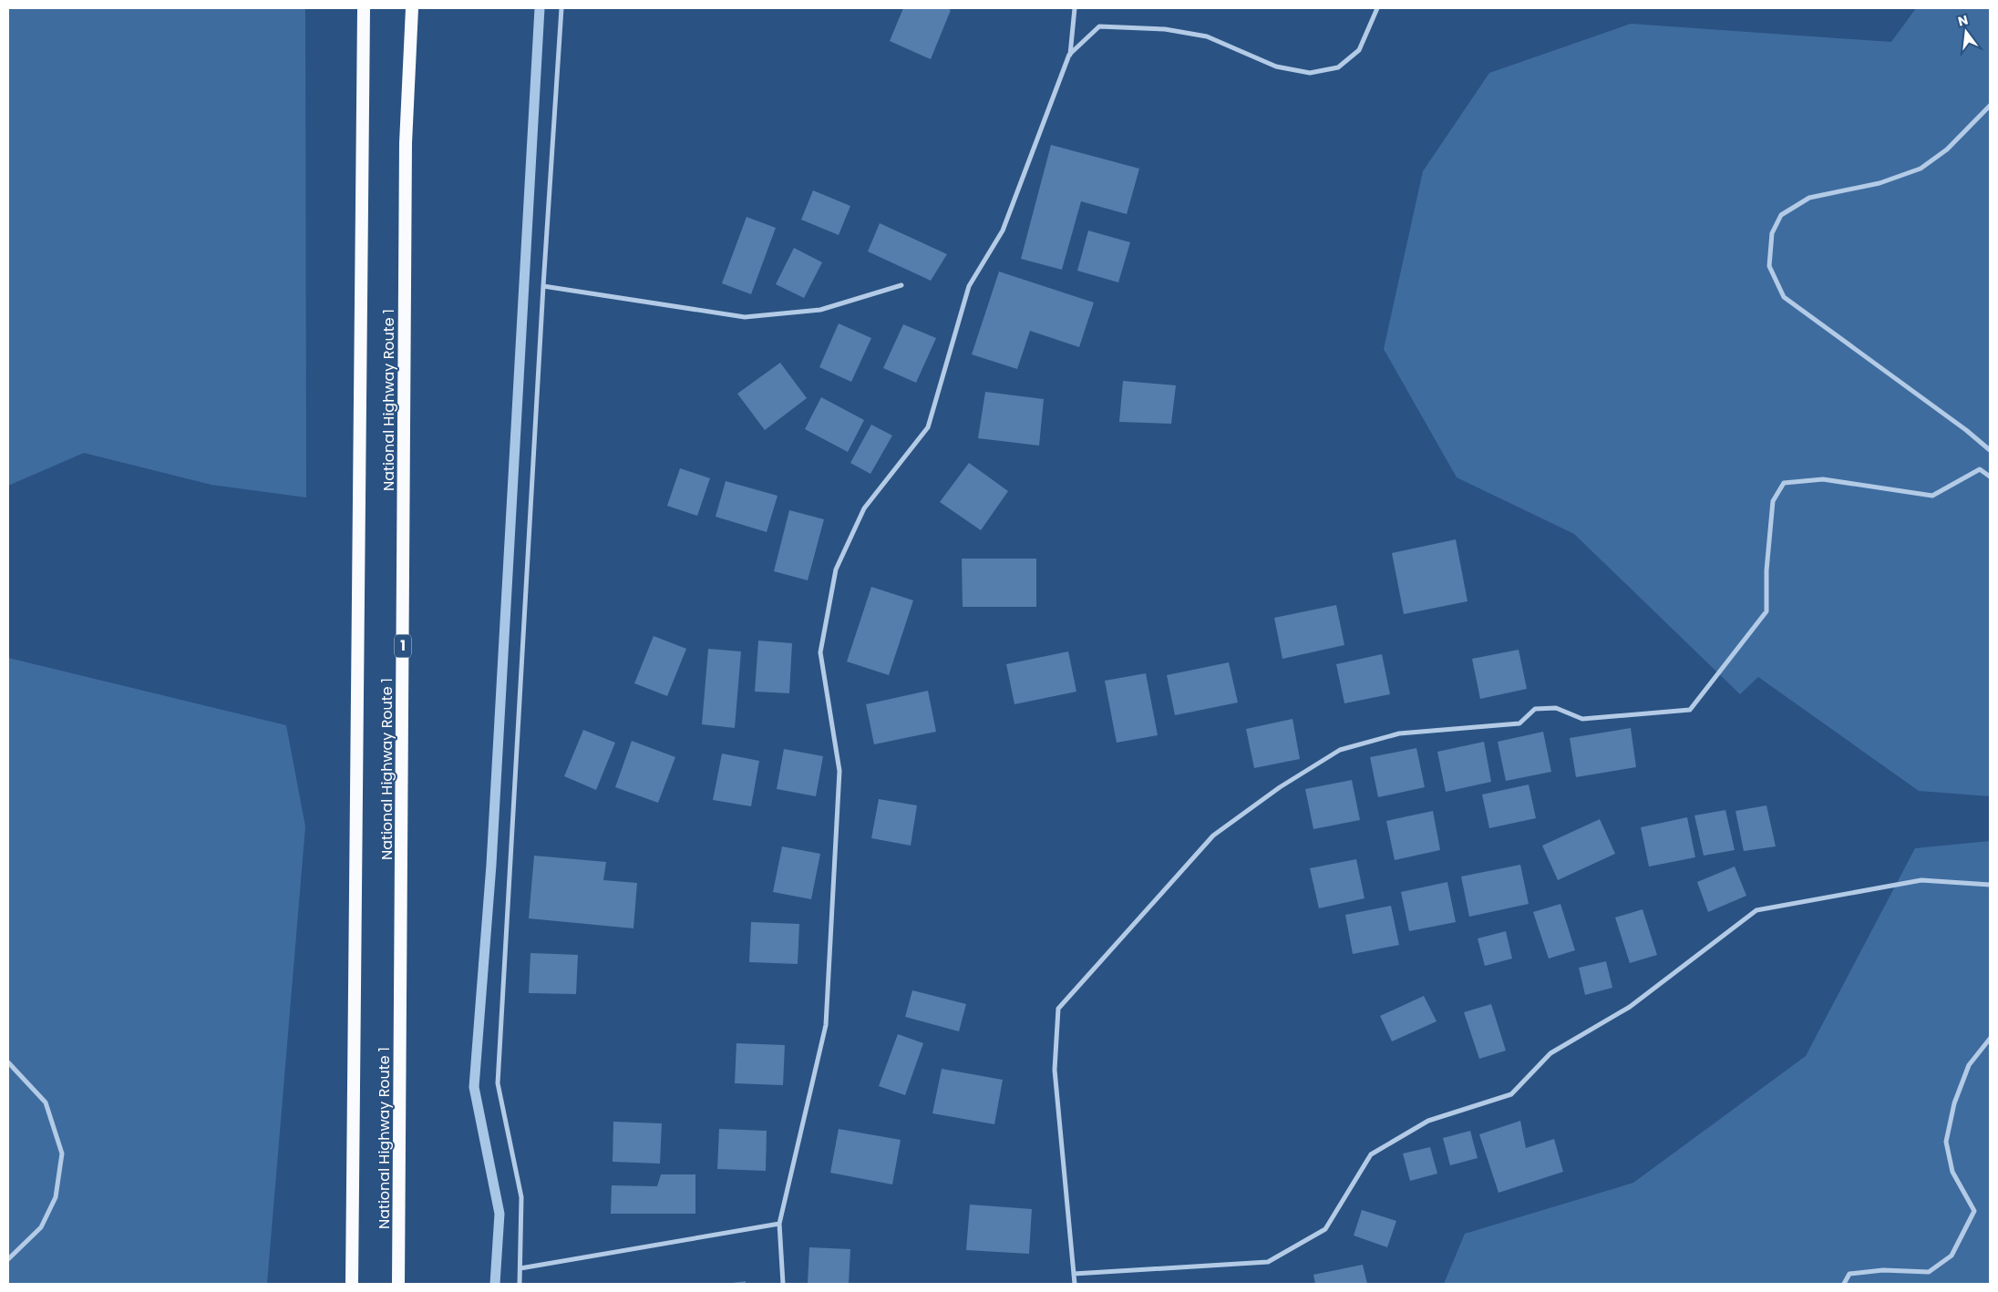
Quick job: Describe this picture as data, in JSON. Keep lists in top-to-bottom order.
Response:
{
  "streets": {
    "highway": ["National Highway Route 1", "1"]
  },
  "north": "top"
}
